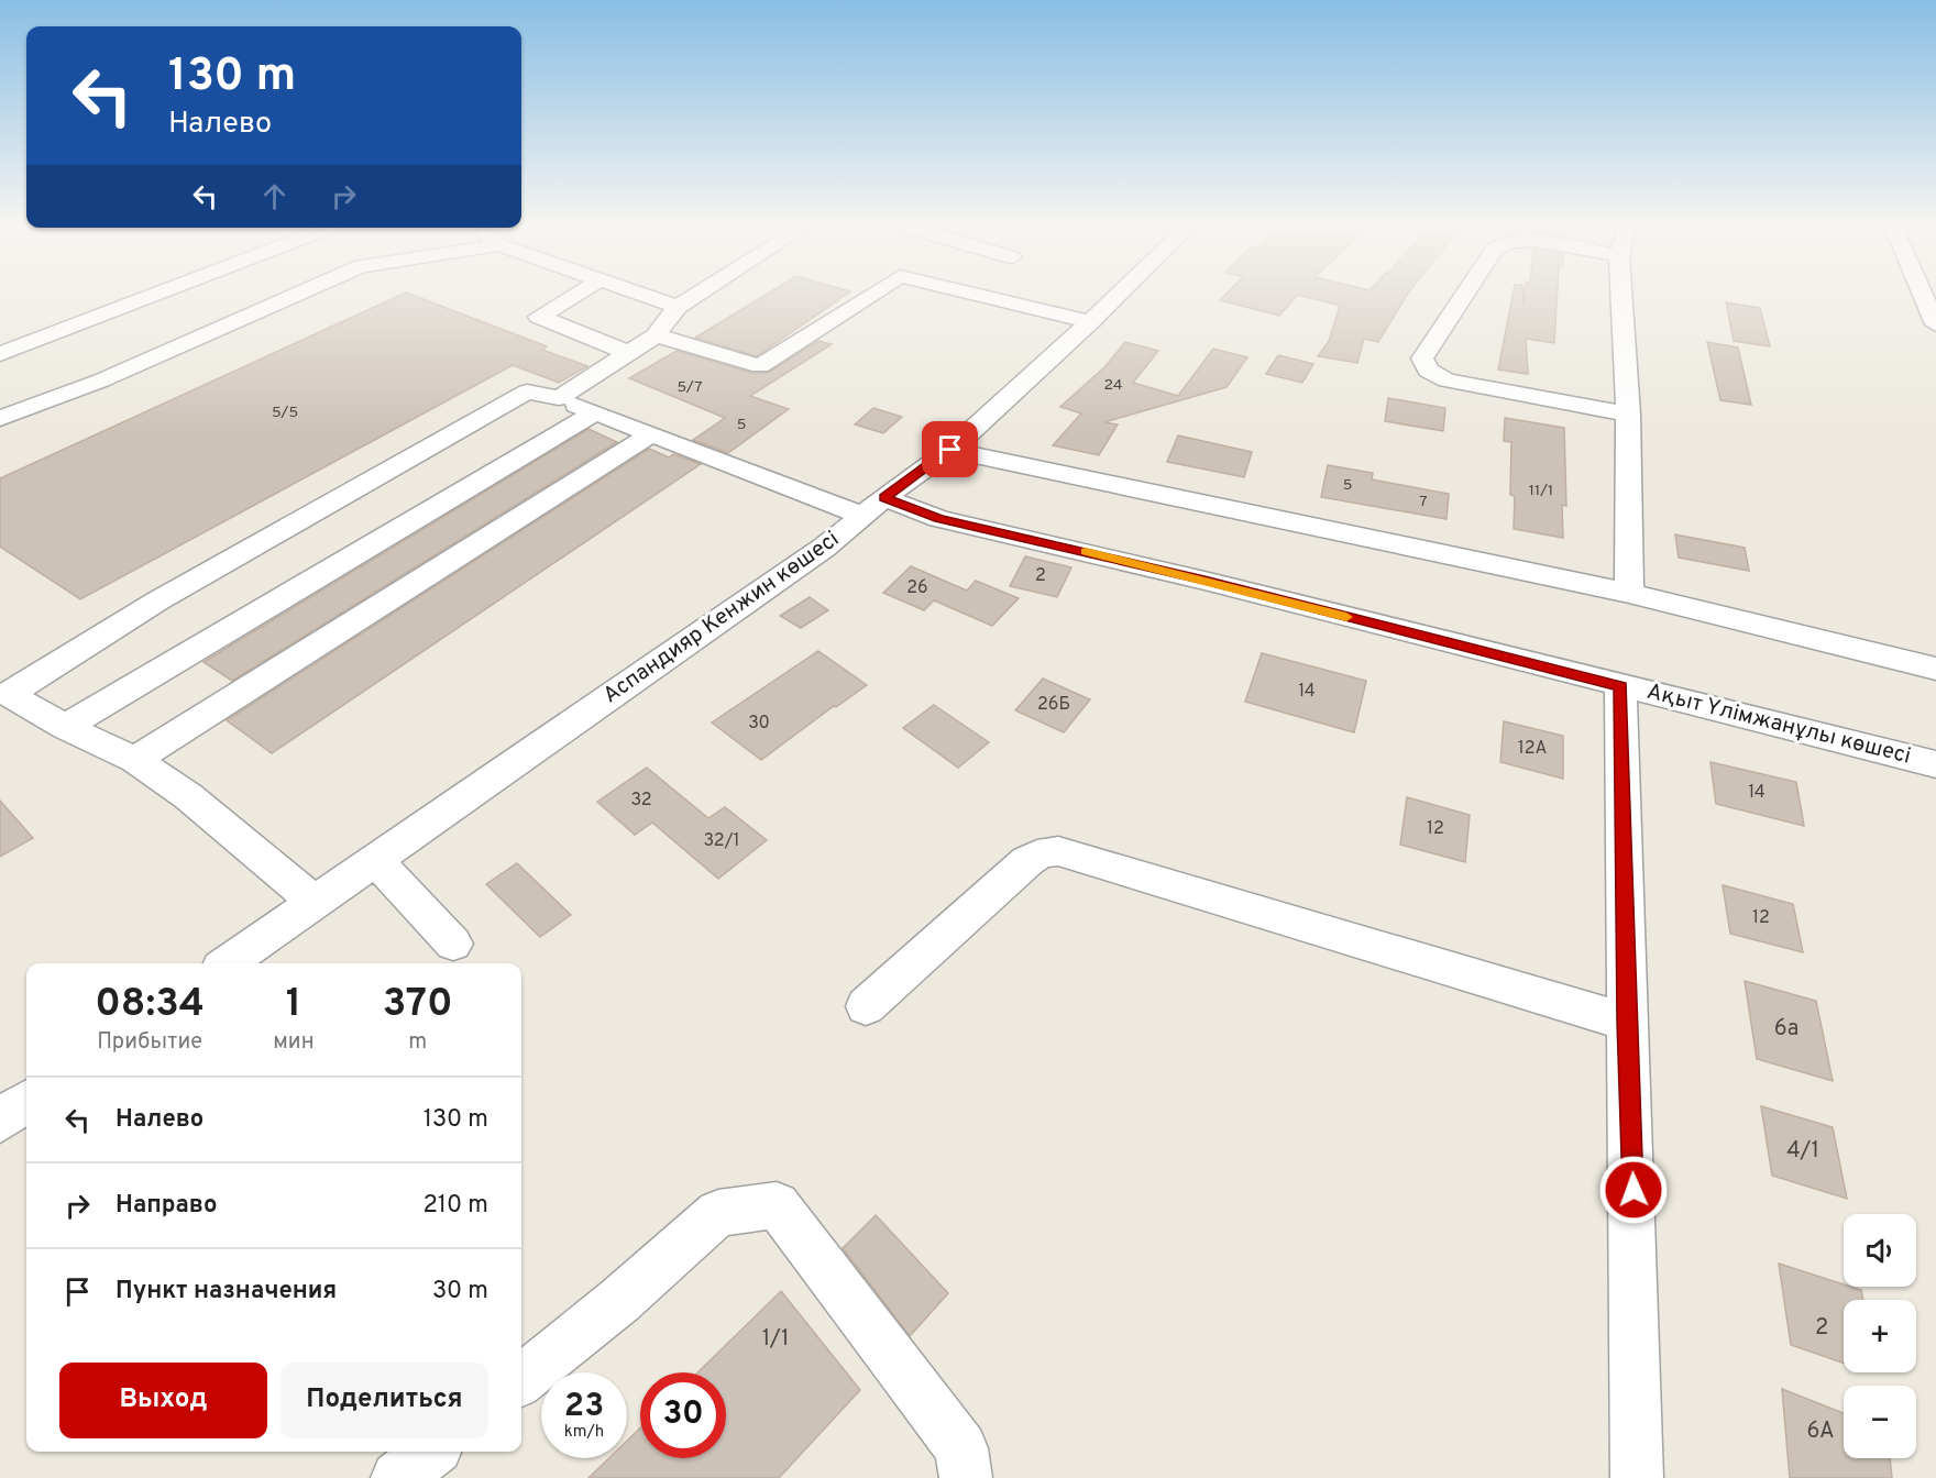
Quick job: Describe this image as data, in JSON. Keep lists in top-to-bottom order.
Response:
{
  "streets": {
    "street": ["Аспандияр Кенжин көшесі", "Ақыт Үлімжанұлы көшесі"]
  },
  "crossings": [
    ["Аспандияр Кенжин көшесі", "Ақыт Үлімжанұлы көшесі"]
  ],
  "house_numbers": [
    "24",
    "5/7",
    "5/5",
    "5",
    "5",
    "11/1",
    "7",
    "2",
    "26",
    "14",
    "26Б",
    "30",
    "12А",
    "14",
    "32",
    "12",
    "32/1",
    "12",
    "6а",
    "4/1",
    "2",
    "1/1",
    "6А"
  ],
  "page": {
    "turn": ["130 m", "Налево"],
    "eta": [
      "08:34",
      "Прибытие",
      "1",
      "мин",
      "370",
      "m"
    ],
    "list": [
      {
        "name": "Налево",
        "value": "130 m"
      },
      {
        "name": "Направо",
        "value": "210 m"
      },
      {
        "name": "Пункт назначения",
        "value": "30 m"
      }
    ],
    "map_buttons": ["+", "−"],
    "buttons": ["Выход", "Поделиться"],
    "speed": "23 km/h",
    "limit": "30"
  }
}
